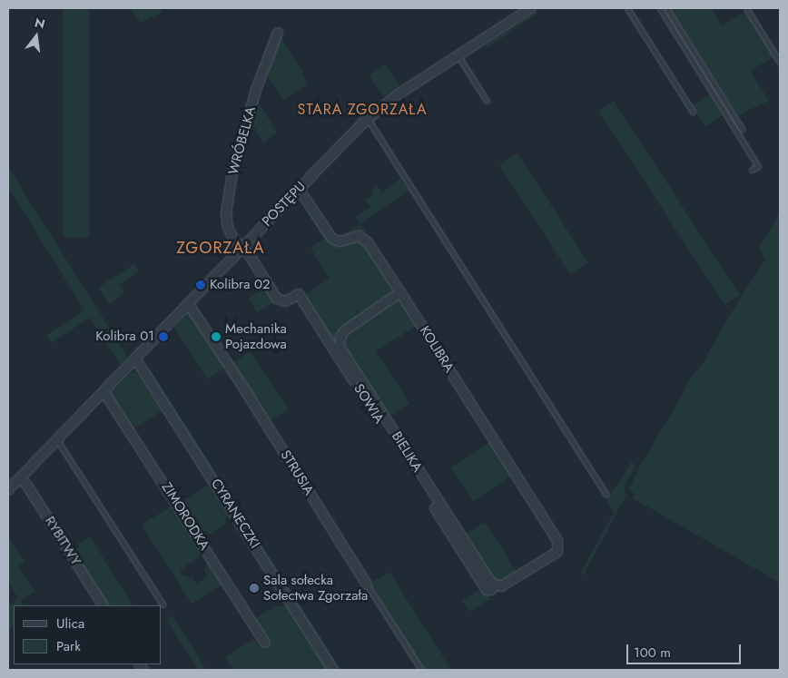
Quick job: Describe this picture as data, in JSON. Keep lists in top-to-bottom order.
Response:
{
  "streets": {
    "street": [
      "WRÓBELKA",
      "POSTĘPU",
      "KOLIBRA",
      "SOWIA",
      "BIELIKA",
      "STRUSIA",
      "CYRANECZKI",
      "ZIMORODKA",
      "RYBITWY"
    ]
  },
  "crossings": [
    ["WRÓBELKA", "POSTĘPU"],
    ["WRÓBELKA", "SOWIA"],
    ["POSTĘPU", "KOLIBRA"],
    ["POSTĘPU", "SOWIA"],
    ["POSTĘPU", "STRUSIA"],
    ["POSTĘPU", "CYRANECZKI"],
    ["POSTĘPU", "ZIMORODKA"],
    ["POSTĘPU", "RYBITWY"],
    ["KOLIBRA", "SOWIA"],
    ["KOLIBRA", "BIELIKA"],
    ["SOWIA", "BIELIKA"]
  ],
  "districts": ["STARA ZGORZAŁA", "ZGORZAŁA"],
  "places": [
    "Kolibra 02",
    "Kolibra 01",
    "Mechanika Pojazdowa",
    "Sala sołecka Sołectwa Zgorzała"
  ],
  "legend": ["Ulica", "Park"],
  "scale_bar": "100 m",
  "north": "top"
}
